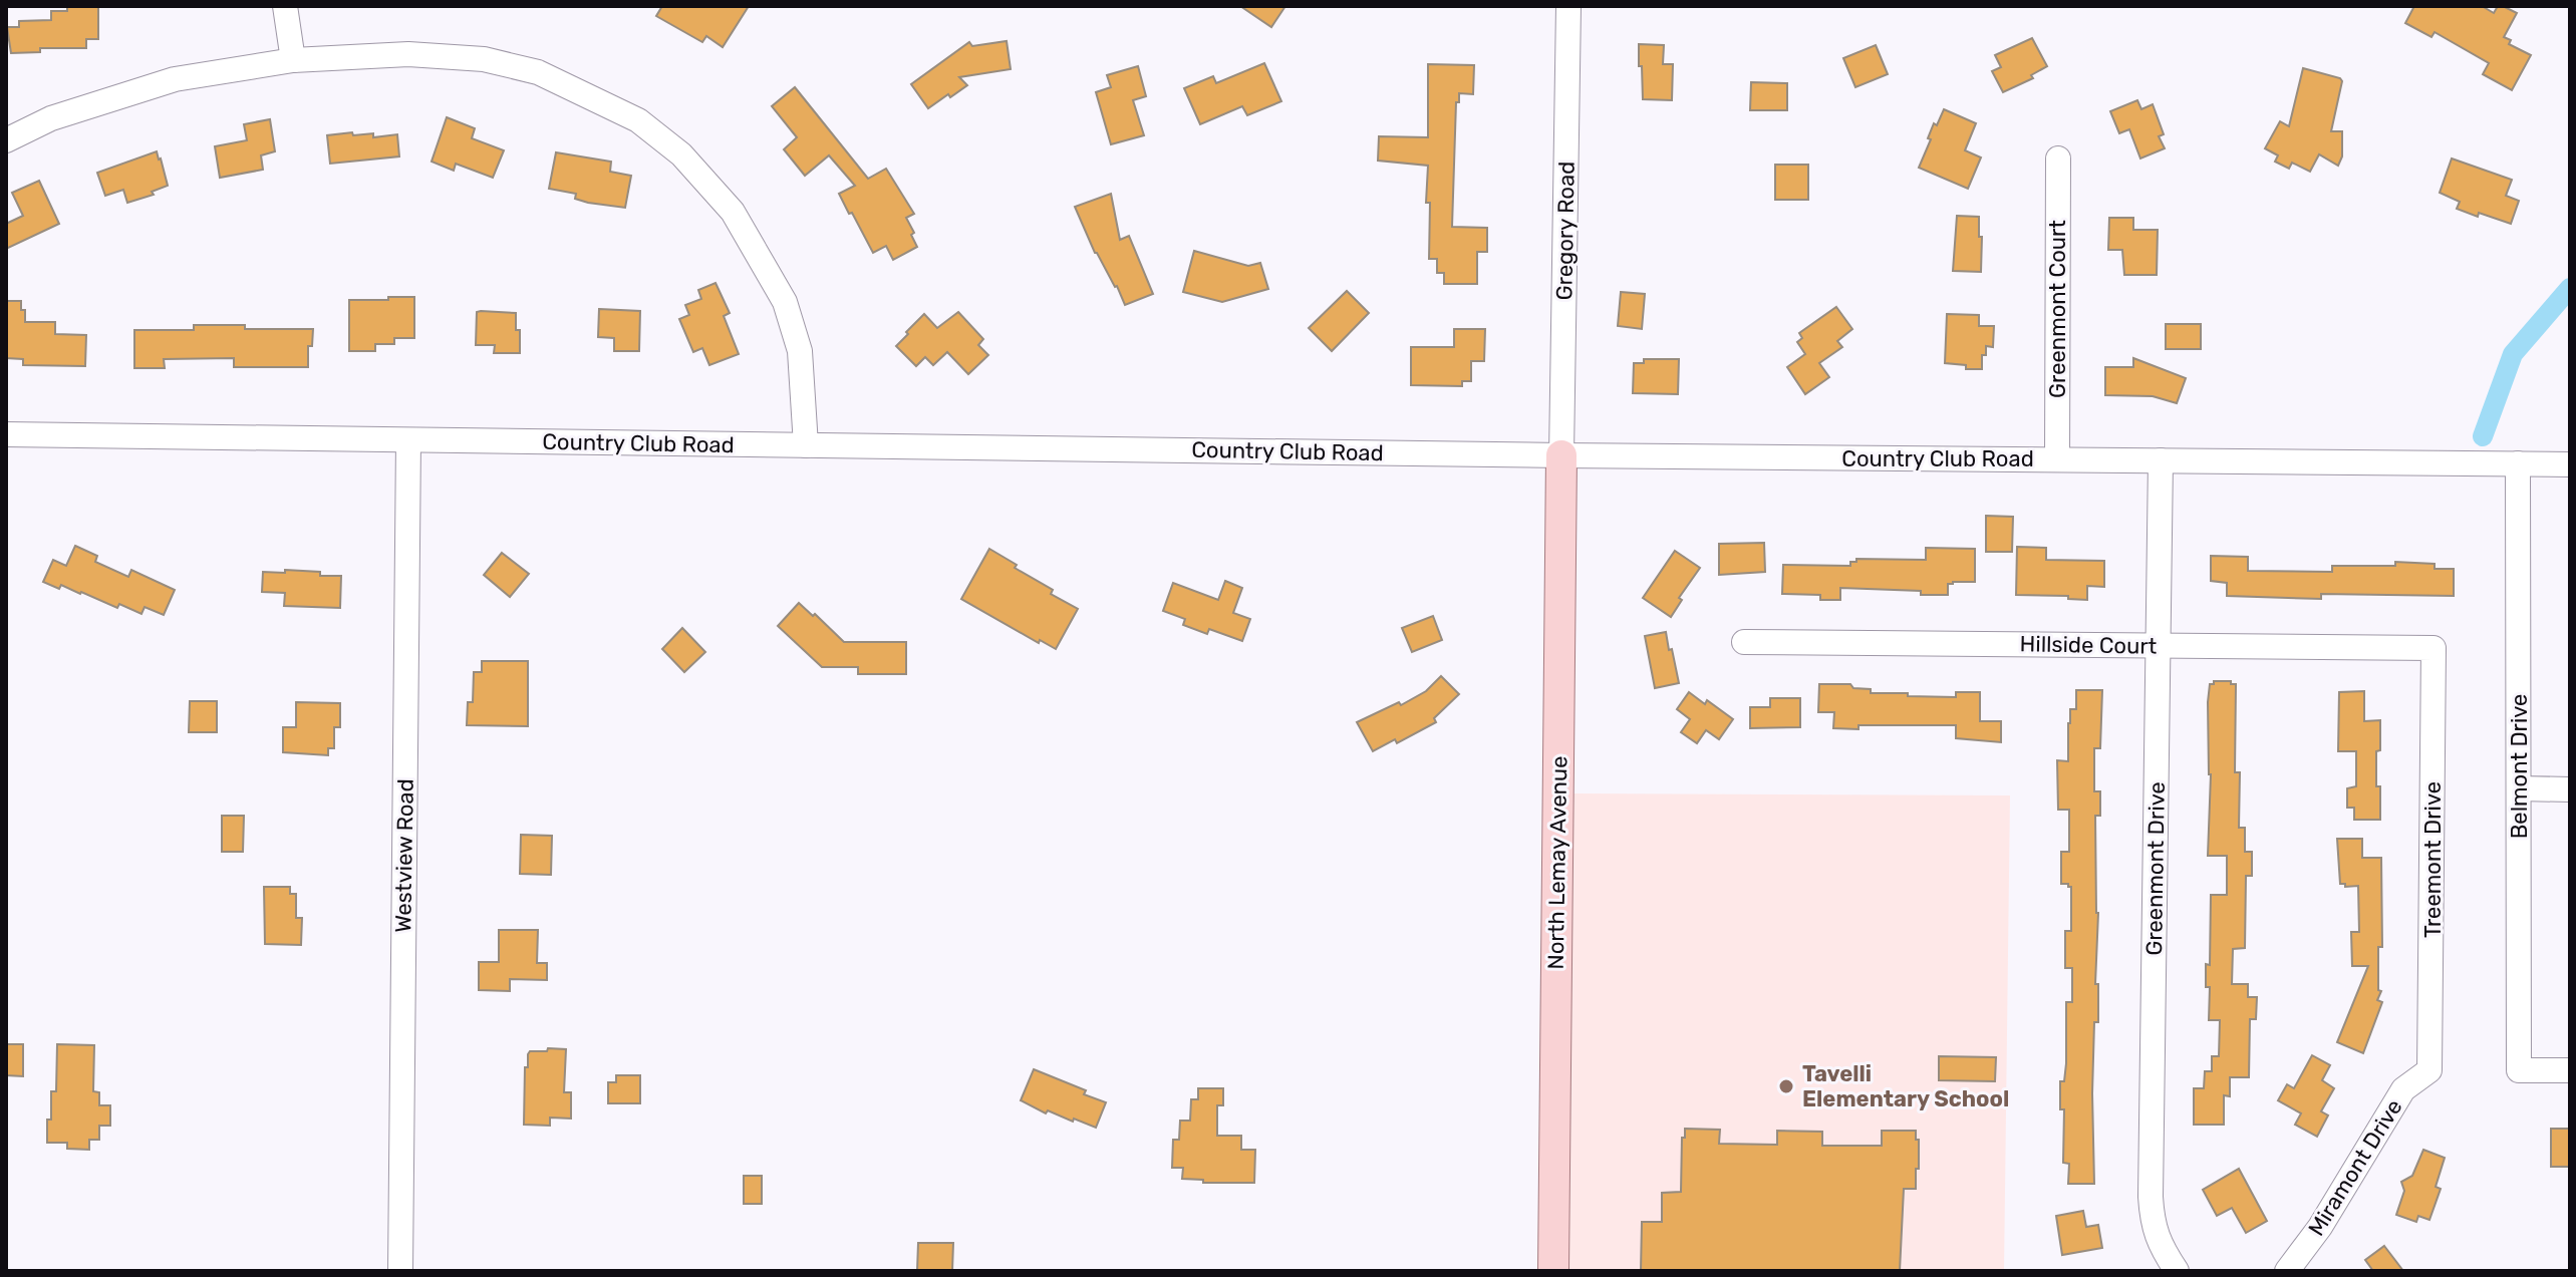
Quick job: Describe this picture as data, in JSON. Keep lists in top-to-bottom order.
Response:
{
  "streets": {
    "main road": ["North Lemay Avenue"],
    "street": [
      "Gregory Road",
      "Greenmont Court",
      "Country Club Road",
      "Hillside Court",
      "Belmont Drive",
      "Westview Road",
      "Treemont Drive",
      "Greenmont Drive",
      "Miramont Drive"
    ]
  },
  "crossings": [
    ["Gregory Road", "Country Club Road"],
    ["Gregory Road", "North Lemay Avenue"],
    ["Greenmont Court", "Country Club Road"],
    ["Country Club Road", "Belmont Drive"],
    ["Country Club Road", "Westview Road"],
    ["Country Club Road", "North Lemay Avenue"],
    ["Country Club Road", "Greenmont Drive"],
    ["Hillside Court", "Treemont Drive"],
    ["Hillside Court", "Greenmont Drive"],
    ["Treemont Drive", "Miramont Drive"]
  ],
  "places": ["Tavelli Elementary School"]
}
